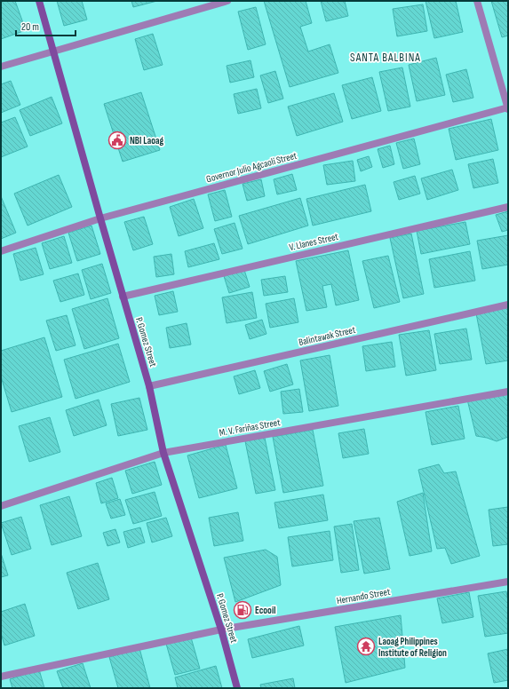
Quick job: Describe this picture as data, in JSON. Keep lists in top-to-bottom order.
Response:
{
  "streets": {
    "main road": ["P. Gomez Street"],
    "street": [
      "Governor Julio Agcaoli Street",
      "V. Llanes Street",
      "Balintawak Street",
      "M. V. Fariñas Street",
      "Hernando Street"
    ]
  },
  "crossings": [
    ["Governor Julio Agcaoli Street", "P. Gomez Street"],
    ["V. Llanes Street", "P. Gomez Street"],
    ["Balintawak Street", "P. Gomez Street"],
    ["P. Gomez Street", "M. V. Fariñas Street"],
    ["P. Gomez Street", "Hernando Street"]
  ],
  "districts": ["SANTA BALBINA"],
  "places": {
    "public building": ["NBI Laoag"],
    "fuel station": ["Ecooil"],
    "temple": ["Laoag Philippines Institute of Religion"]
  },
  "scale_bar": "20 m"
}
